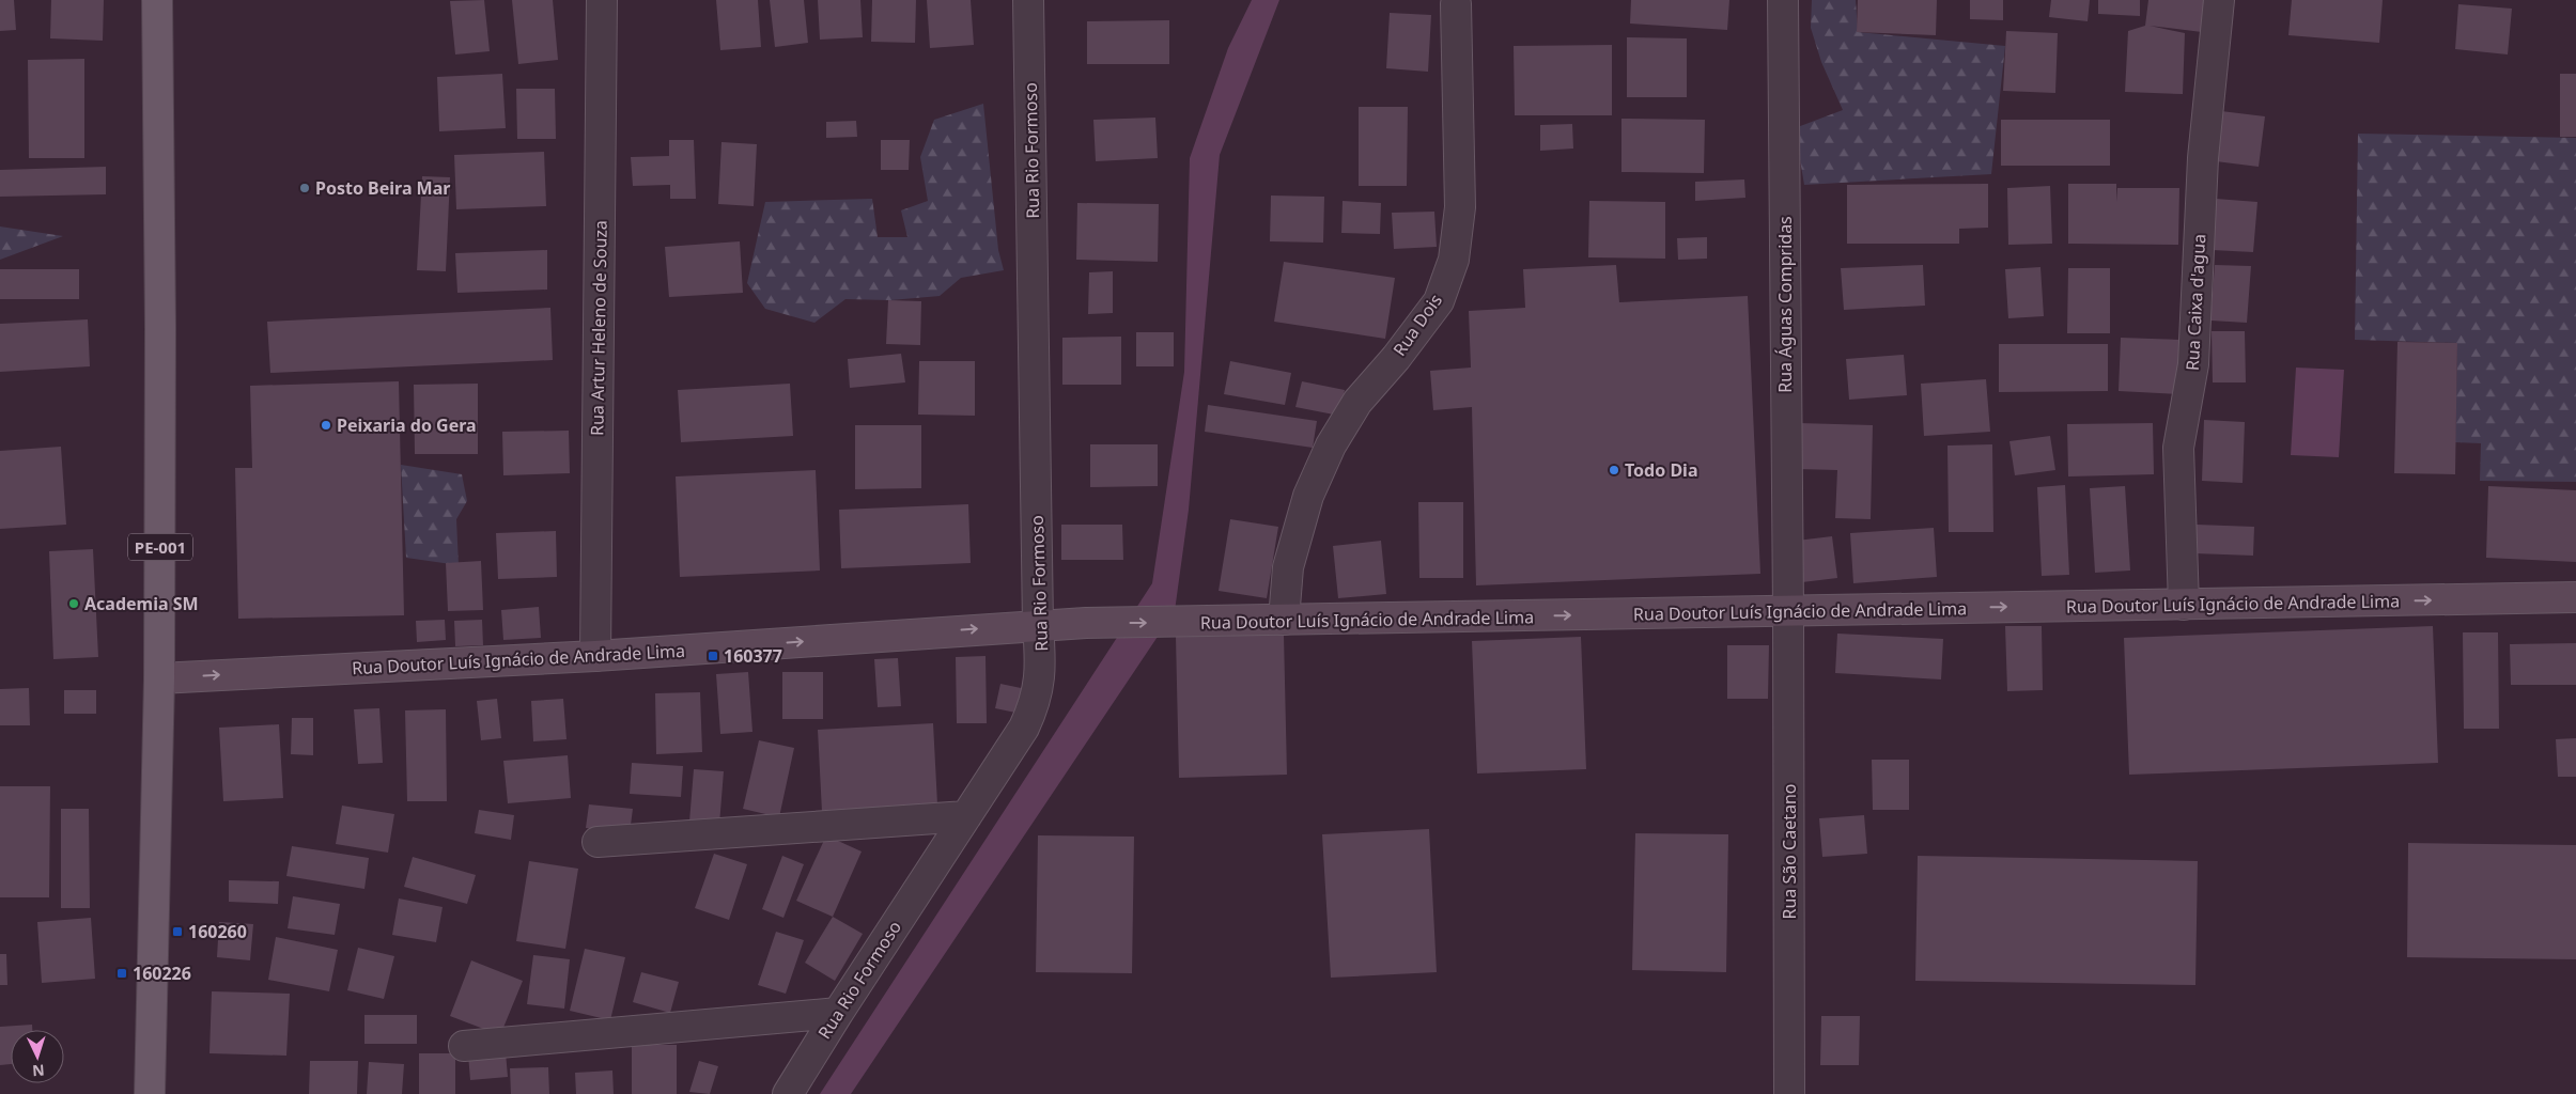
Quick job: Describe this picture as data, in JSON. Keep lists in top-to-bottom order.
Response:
{
  "streets": {
    "main road": ["PE-001", "Rua Doutor Luís Ignácio de Andrade Lima"],
    "street": [
      "Rua Rio Formoso",
      "Rua Caixa d'agua",
      "Rua Águas Compridas",
      "Rua Dois",
      "Rua Artur Heleno de Souza",
      "Rua São Caetano"
    ]
  },
  "crossings": [
    ["Rua Rio Formoso", "Rua Doutor Luís Ignácio de Andrade Lima"],
    ["Rua Caixa d'agua", "Rua Doutor Luís Ignácio de Andrade Lima"],
    ["Rua Águas Compridas", "Rua Doutor Luís Ignácio de Andrade Lima"],
    ["Rua Águas Compridas", "Rua São Caetano"],
    ["Rua Dois", "Rua Doutor Luís Ignácio de Andrade Lima"],
    ["Rua Artur Heleno de Souza", "Rua Doutor Luís Ignácio de Andrade Lima"],
    ["PE-001", "Rua Doutor Luís Ignácio de Andrade Lima"],
    ["Rua Doutor Luís Ignácio de Andrade Lima", "Rua São Caetano"]
  ],
  "one_way": ["Rua Doutor Luís Ignácio de Andrade Lima"],
  "places": {
    "other": [
      "Posto Beira Mar",
      "Peixaria do Gera",
      "Todo Dia",
      "Academia SM"
    ],
    "transit": ["160377", "160260", "160226"]
  },
  "north": "bottom"
}
